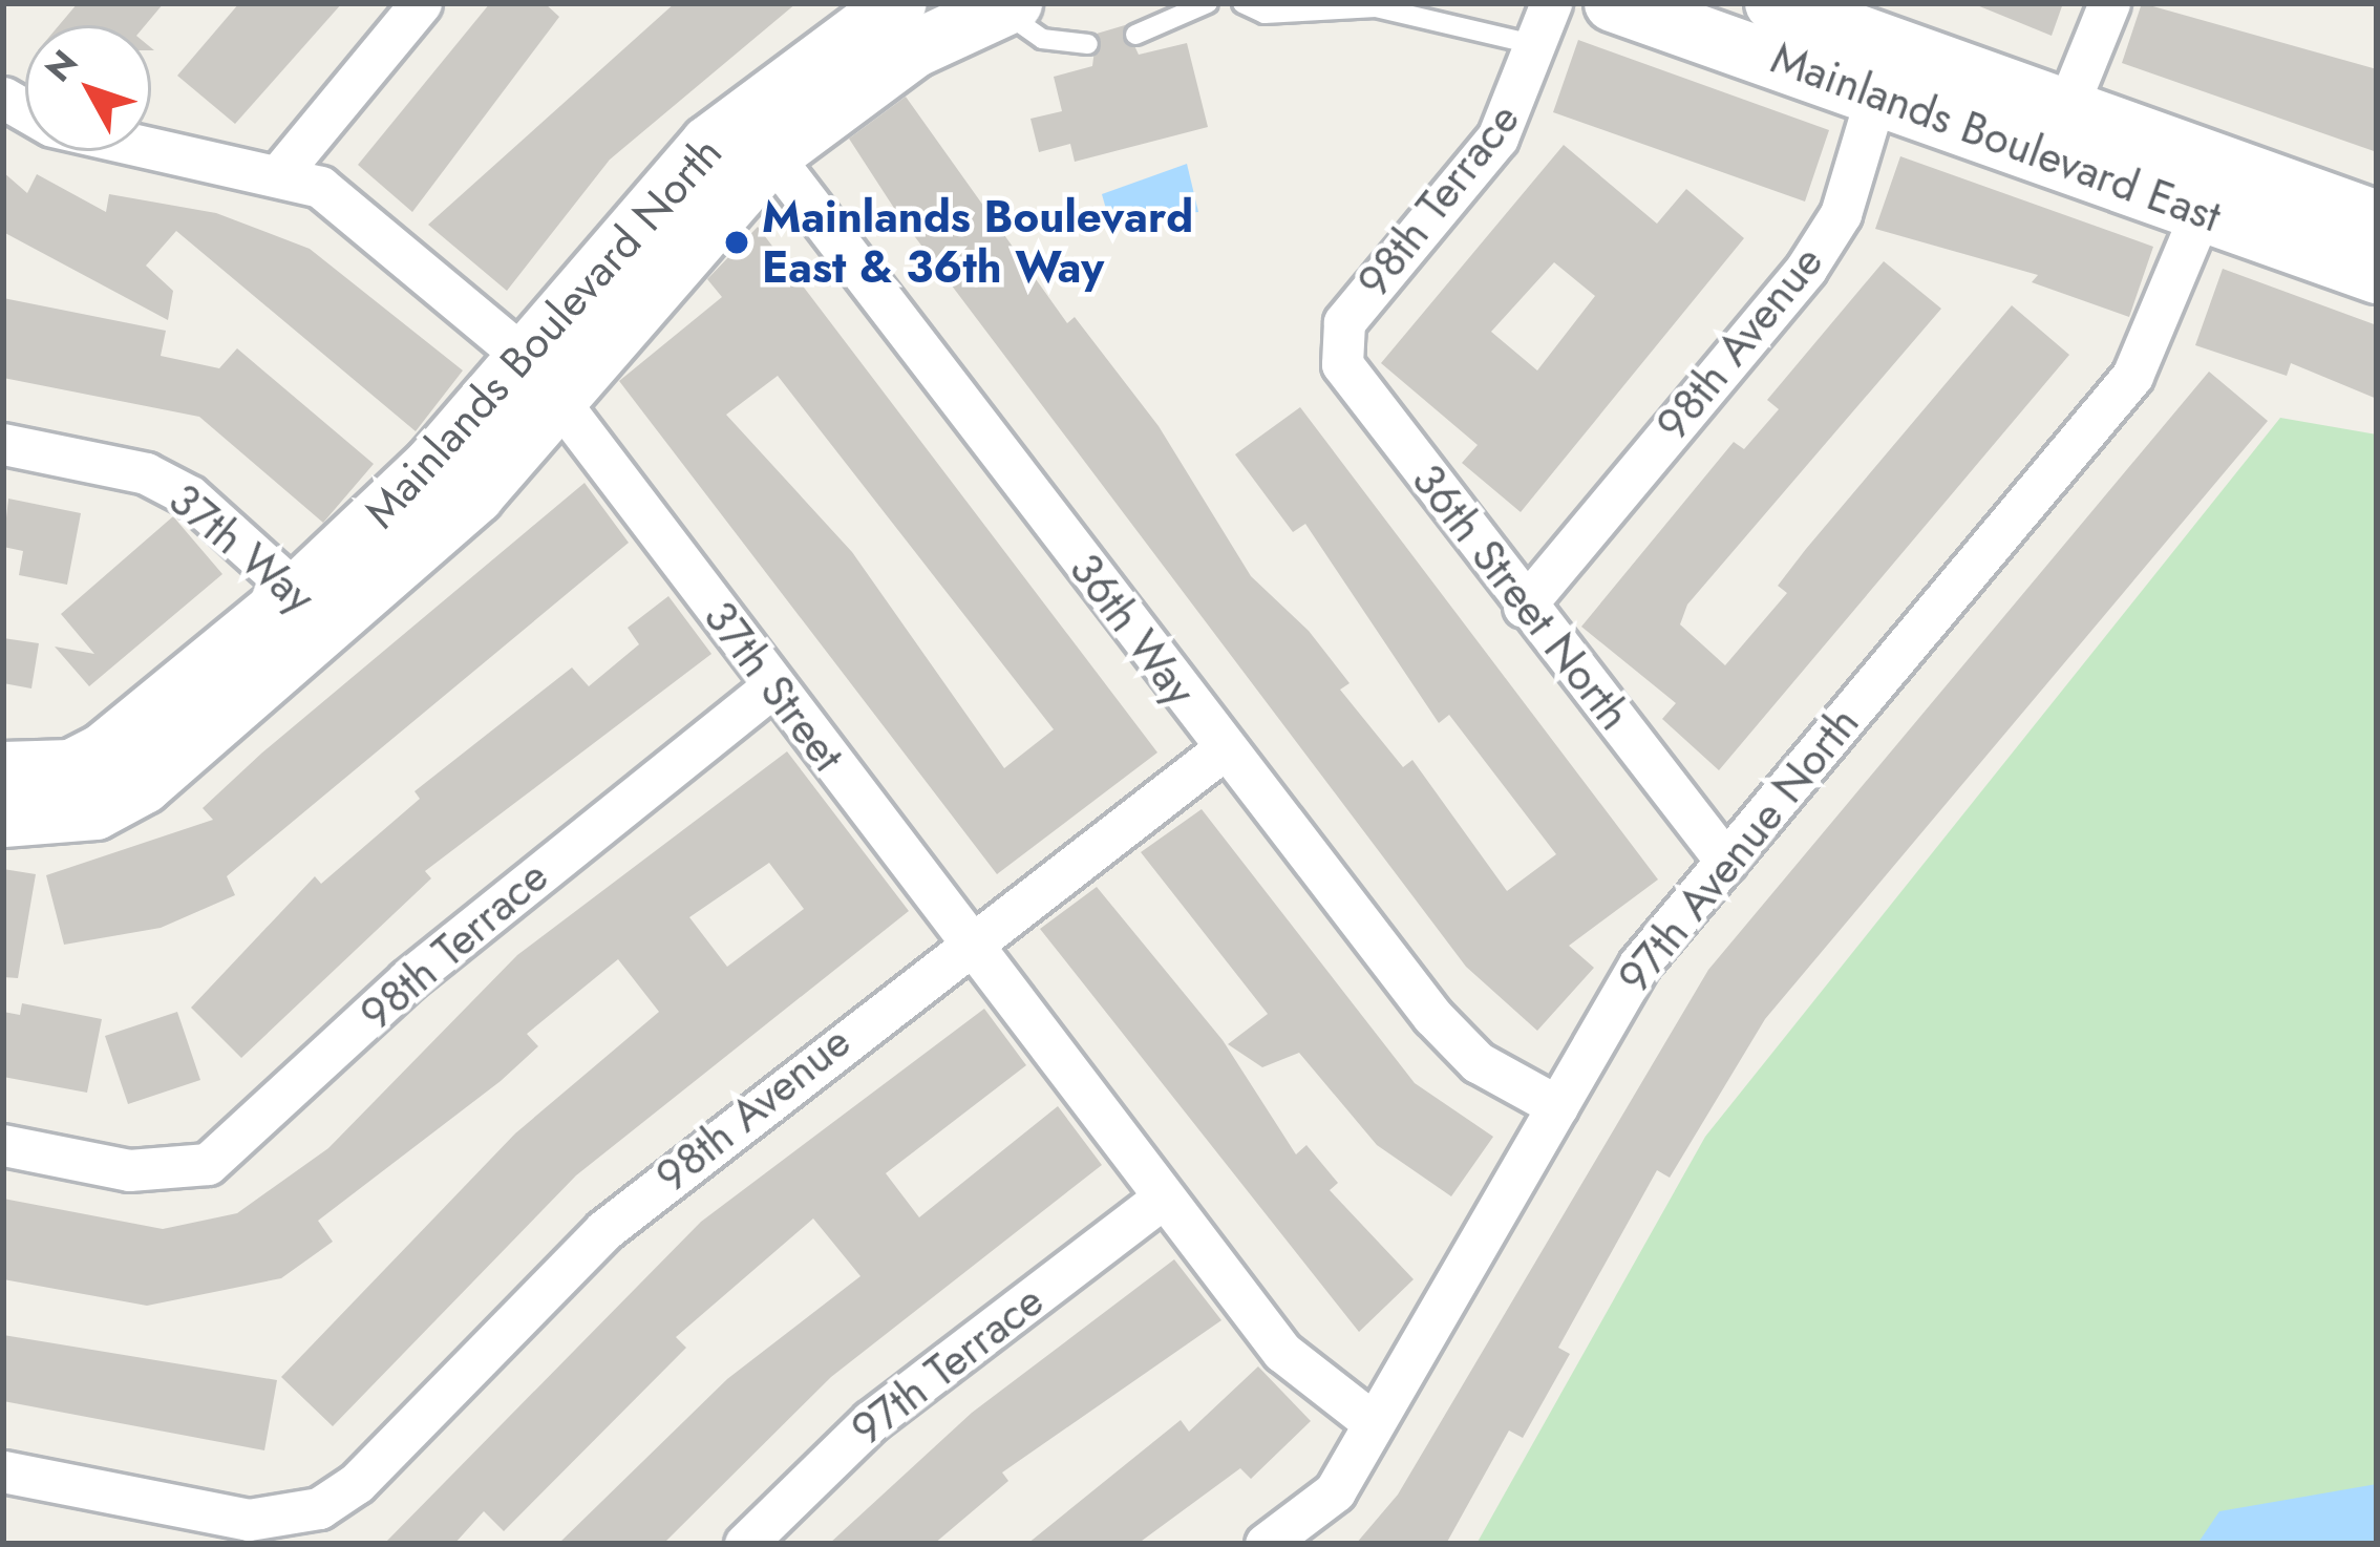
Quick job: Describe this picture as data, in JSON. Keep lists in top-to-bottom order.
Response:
{
  "streets": {
    "street": [
      "Mainlands Boulevard East",
      "98th Terrace",
      "Mainlands Boulevard North",
      "98th Avenue",
      "37th Way",
      "36th Street North",
      "36th Way",
      "37th Street",
      "97th Avenue North",
      "97th Terrace"
    ]
  },
  "crossings": [
    ["Mainlands Boulevard East", "98th Avenue"],
    ["98th Terrace", "36th Street North"],
    ["98th Terrace", "37th Street"],
    ["Mainlands Boulevard North", "36th Way"],
    ["98th Avenue", "36th Street North"],
    ["98th Avenue", "36th Way"],
    ["98th Avenue", "37th Street"],
    ["36th Street North", "97th Avenue North"],
    ["36th Way", "97th Avenue North"],
    ["37th Street", "97th Avenue North"],
    ["37th Street", "97th Terrace"]
  ],
  "places": ["Mainlands Boulevard East & 36th Way"],
  "north": "top left"
}
